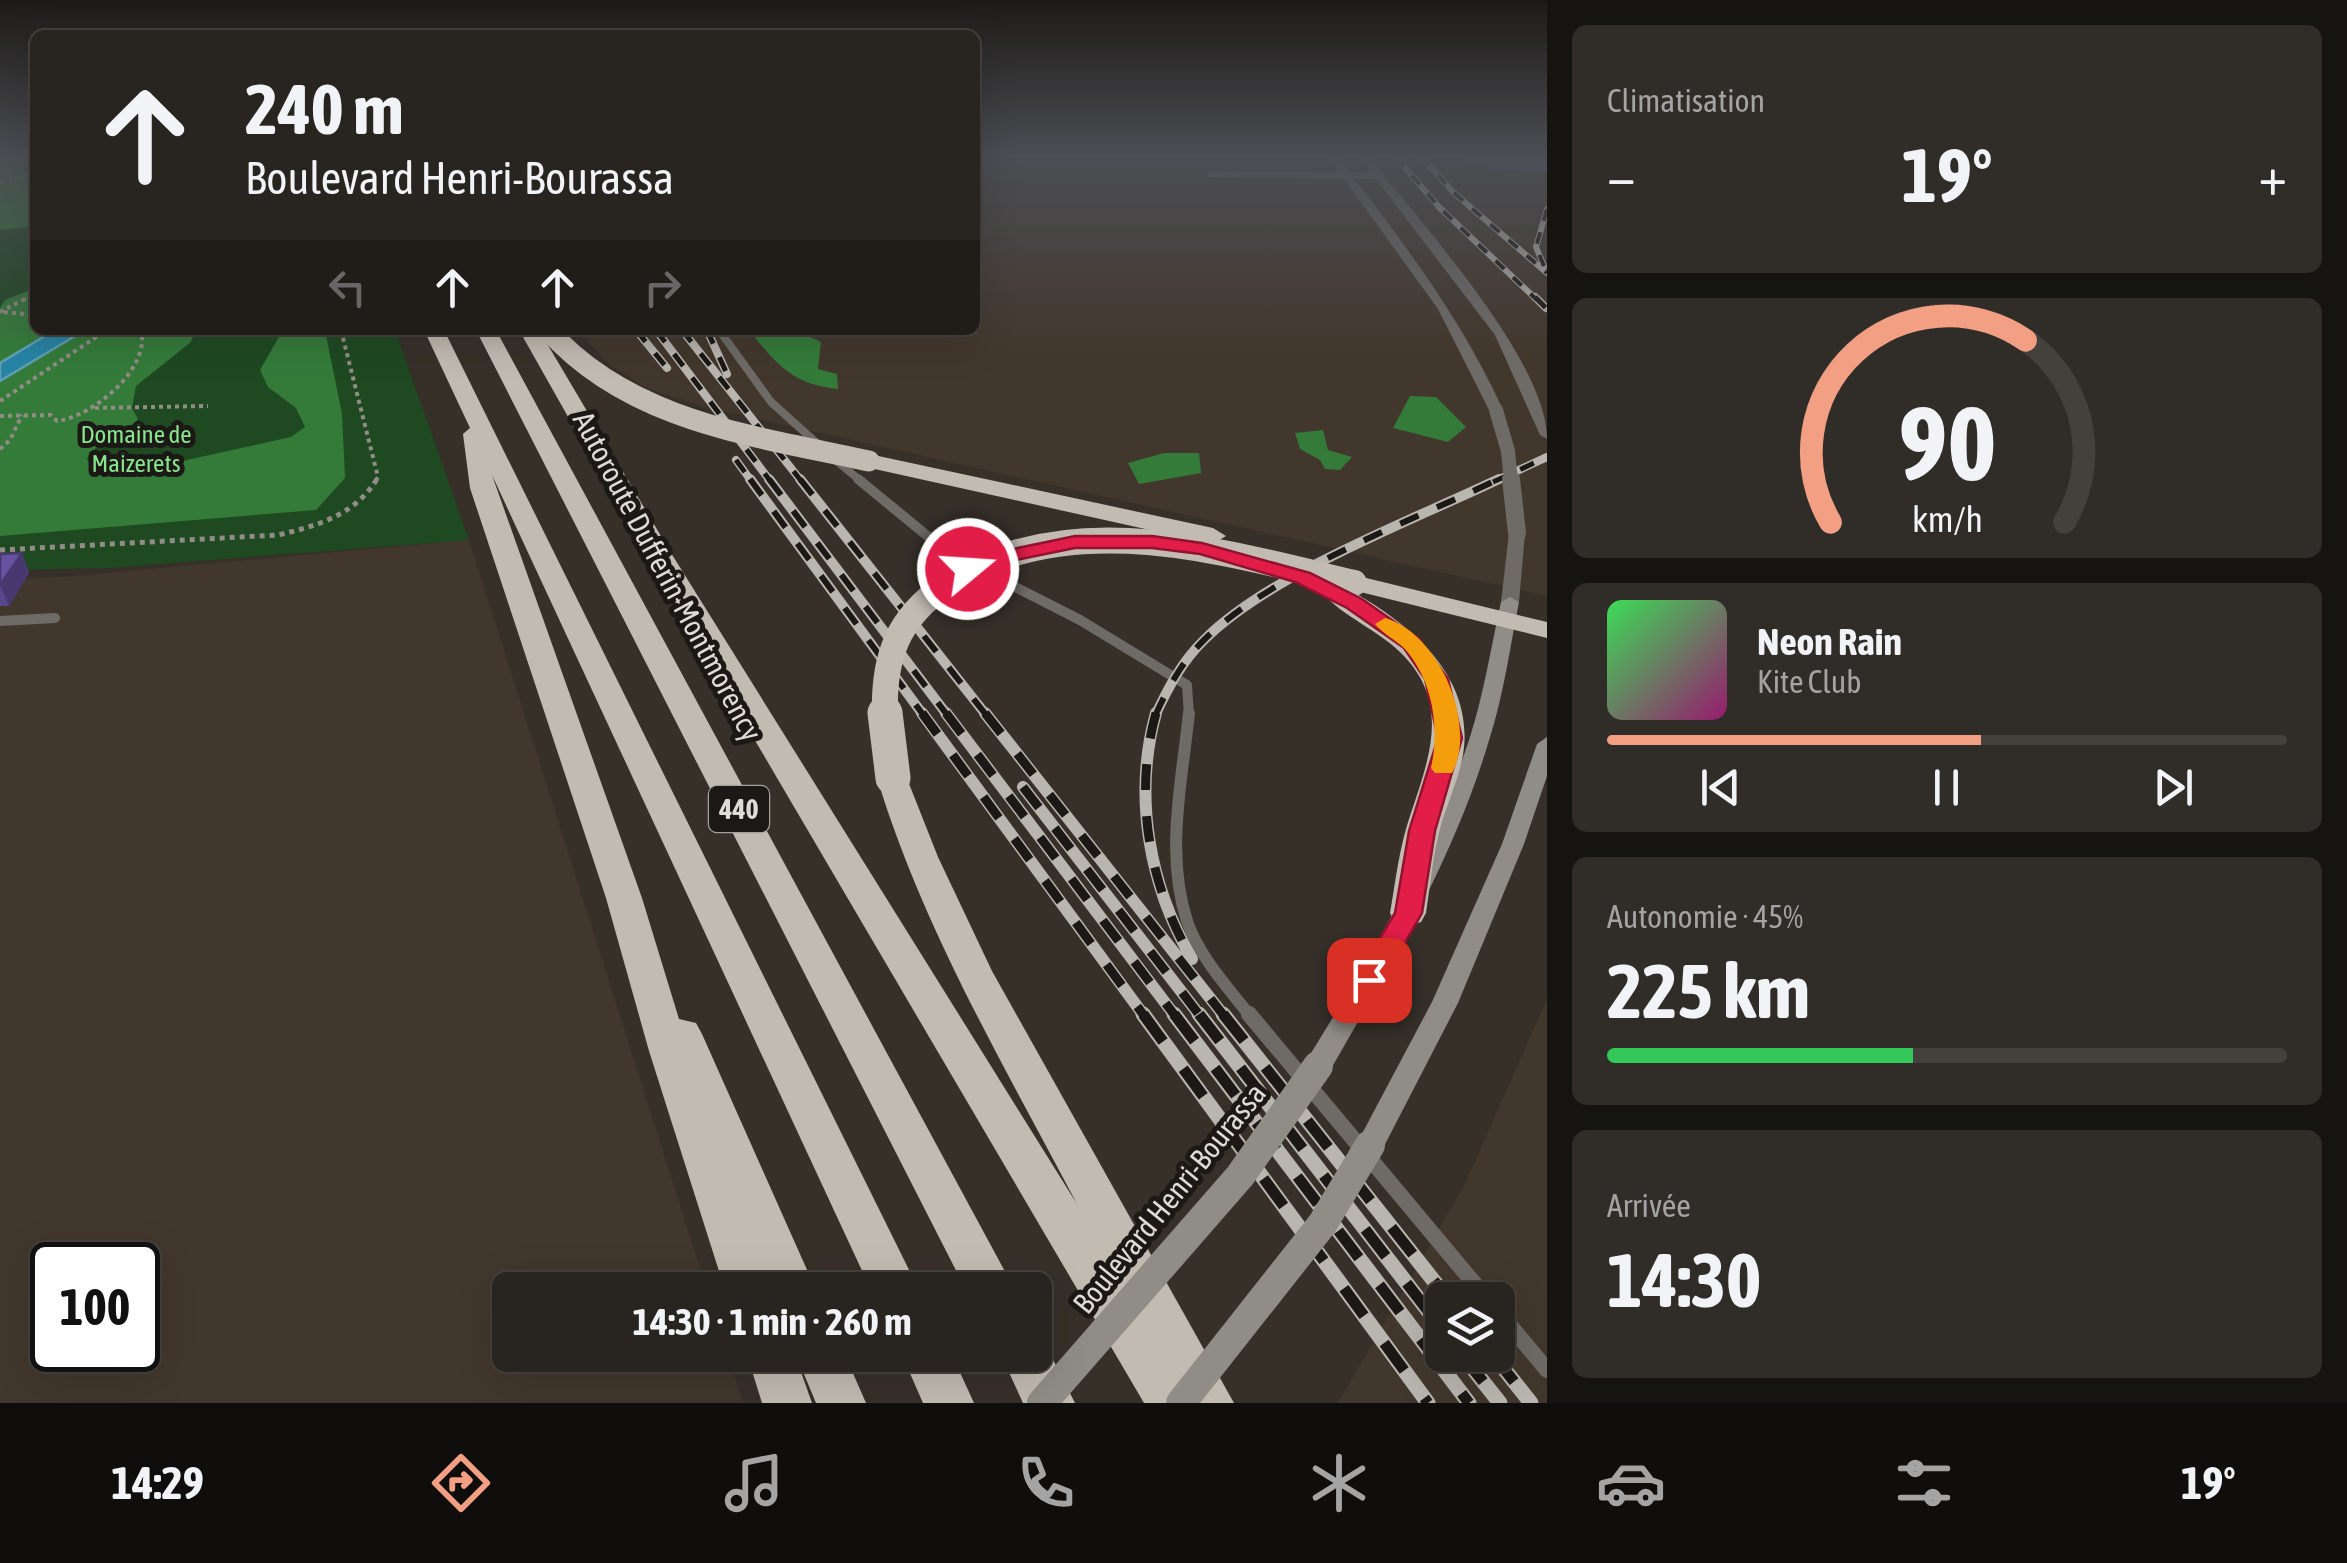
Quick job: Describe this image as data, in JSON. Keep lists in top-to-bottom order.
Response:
{
  "streets": {
    "highway": ["Autoroute Dufferin-Montmorency", "440"],
    "main road": ["Boulevard Henri-Bourassa"]
  },
  "parks": ["Domaine de Maizerets"],
  "page": {
    "tile": [
      "Climatisation",
      ["Autonomie · 45%", "225 km"],
      ["Arrivée", "14:30"]
    ],
    "turn": ["240 m", "Boulevard Henri-Bourassa"],
    "heat": ["−", "19°", "+"],
    "song": ["Neon Rain", "Kite Club"],
    "limit": "100",
    "trip": "14:30 · 1 min · 260 m",
    "tabs": ["14:29", "19°"],
    "gauge": ["90", "km/h"]
  }
}
